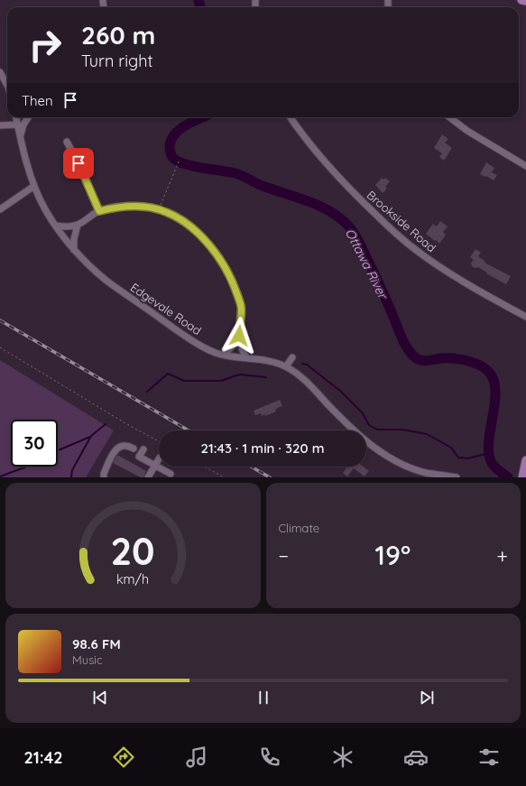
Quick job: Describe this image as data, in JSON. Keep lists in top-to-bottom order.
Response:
{
  "streets": {
    "street": ["Brookside Road", "Edgevale Road"]
  },
  "water": ["Ottawa River"],
  "page": {
    "turn": ["260 m", "Turn right"],
    "then": "Then",
    "limit": "30",
    "trip": "21:43 · 1 min · 320 m",
    "tile": "Climate",
    "heat": ["−", "19°", "+"],
    "song": ["98.6 FM", "Music"],
    "tabs": "21:42",
    "gauge": ["20", "km/h"]
  }
}
